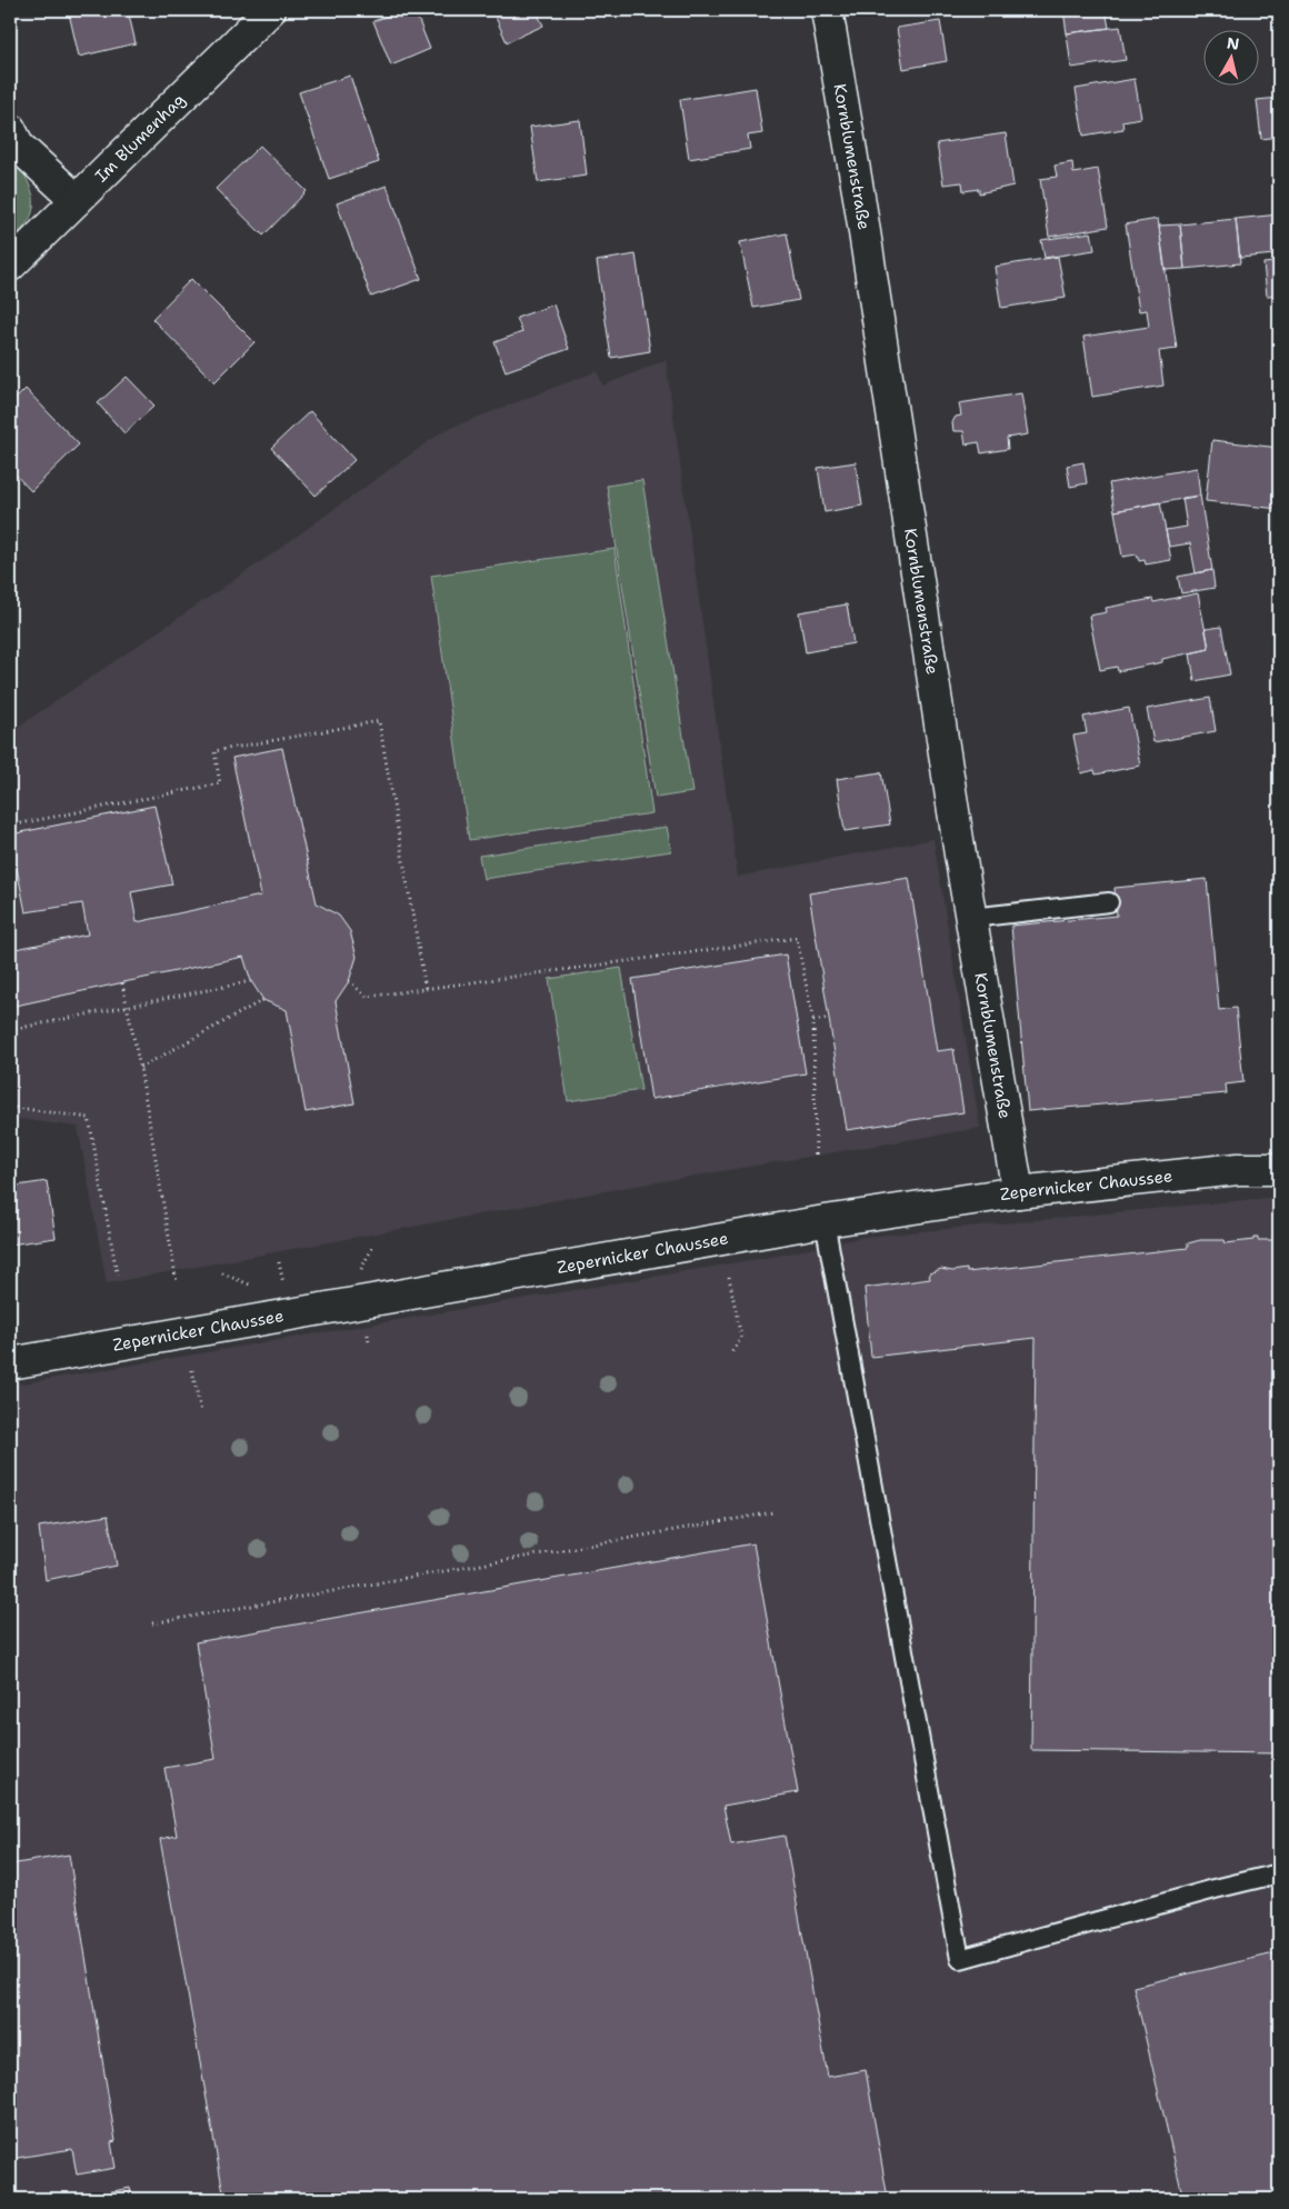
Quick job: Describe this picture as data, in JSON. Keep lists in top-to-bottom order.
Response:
{
  "streets": {
    "street": ["Im Blumenhag", "Kornblumenstraße", "Zepernicker Chaussee"]
  },
  "crossings": [
    ["Kornblumenstraße", "Zepernicker Chaussee"]
  ],
  "north": "top"
}
